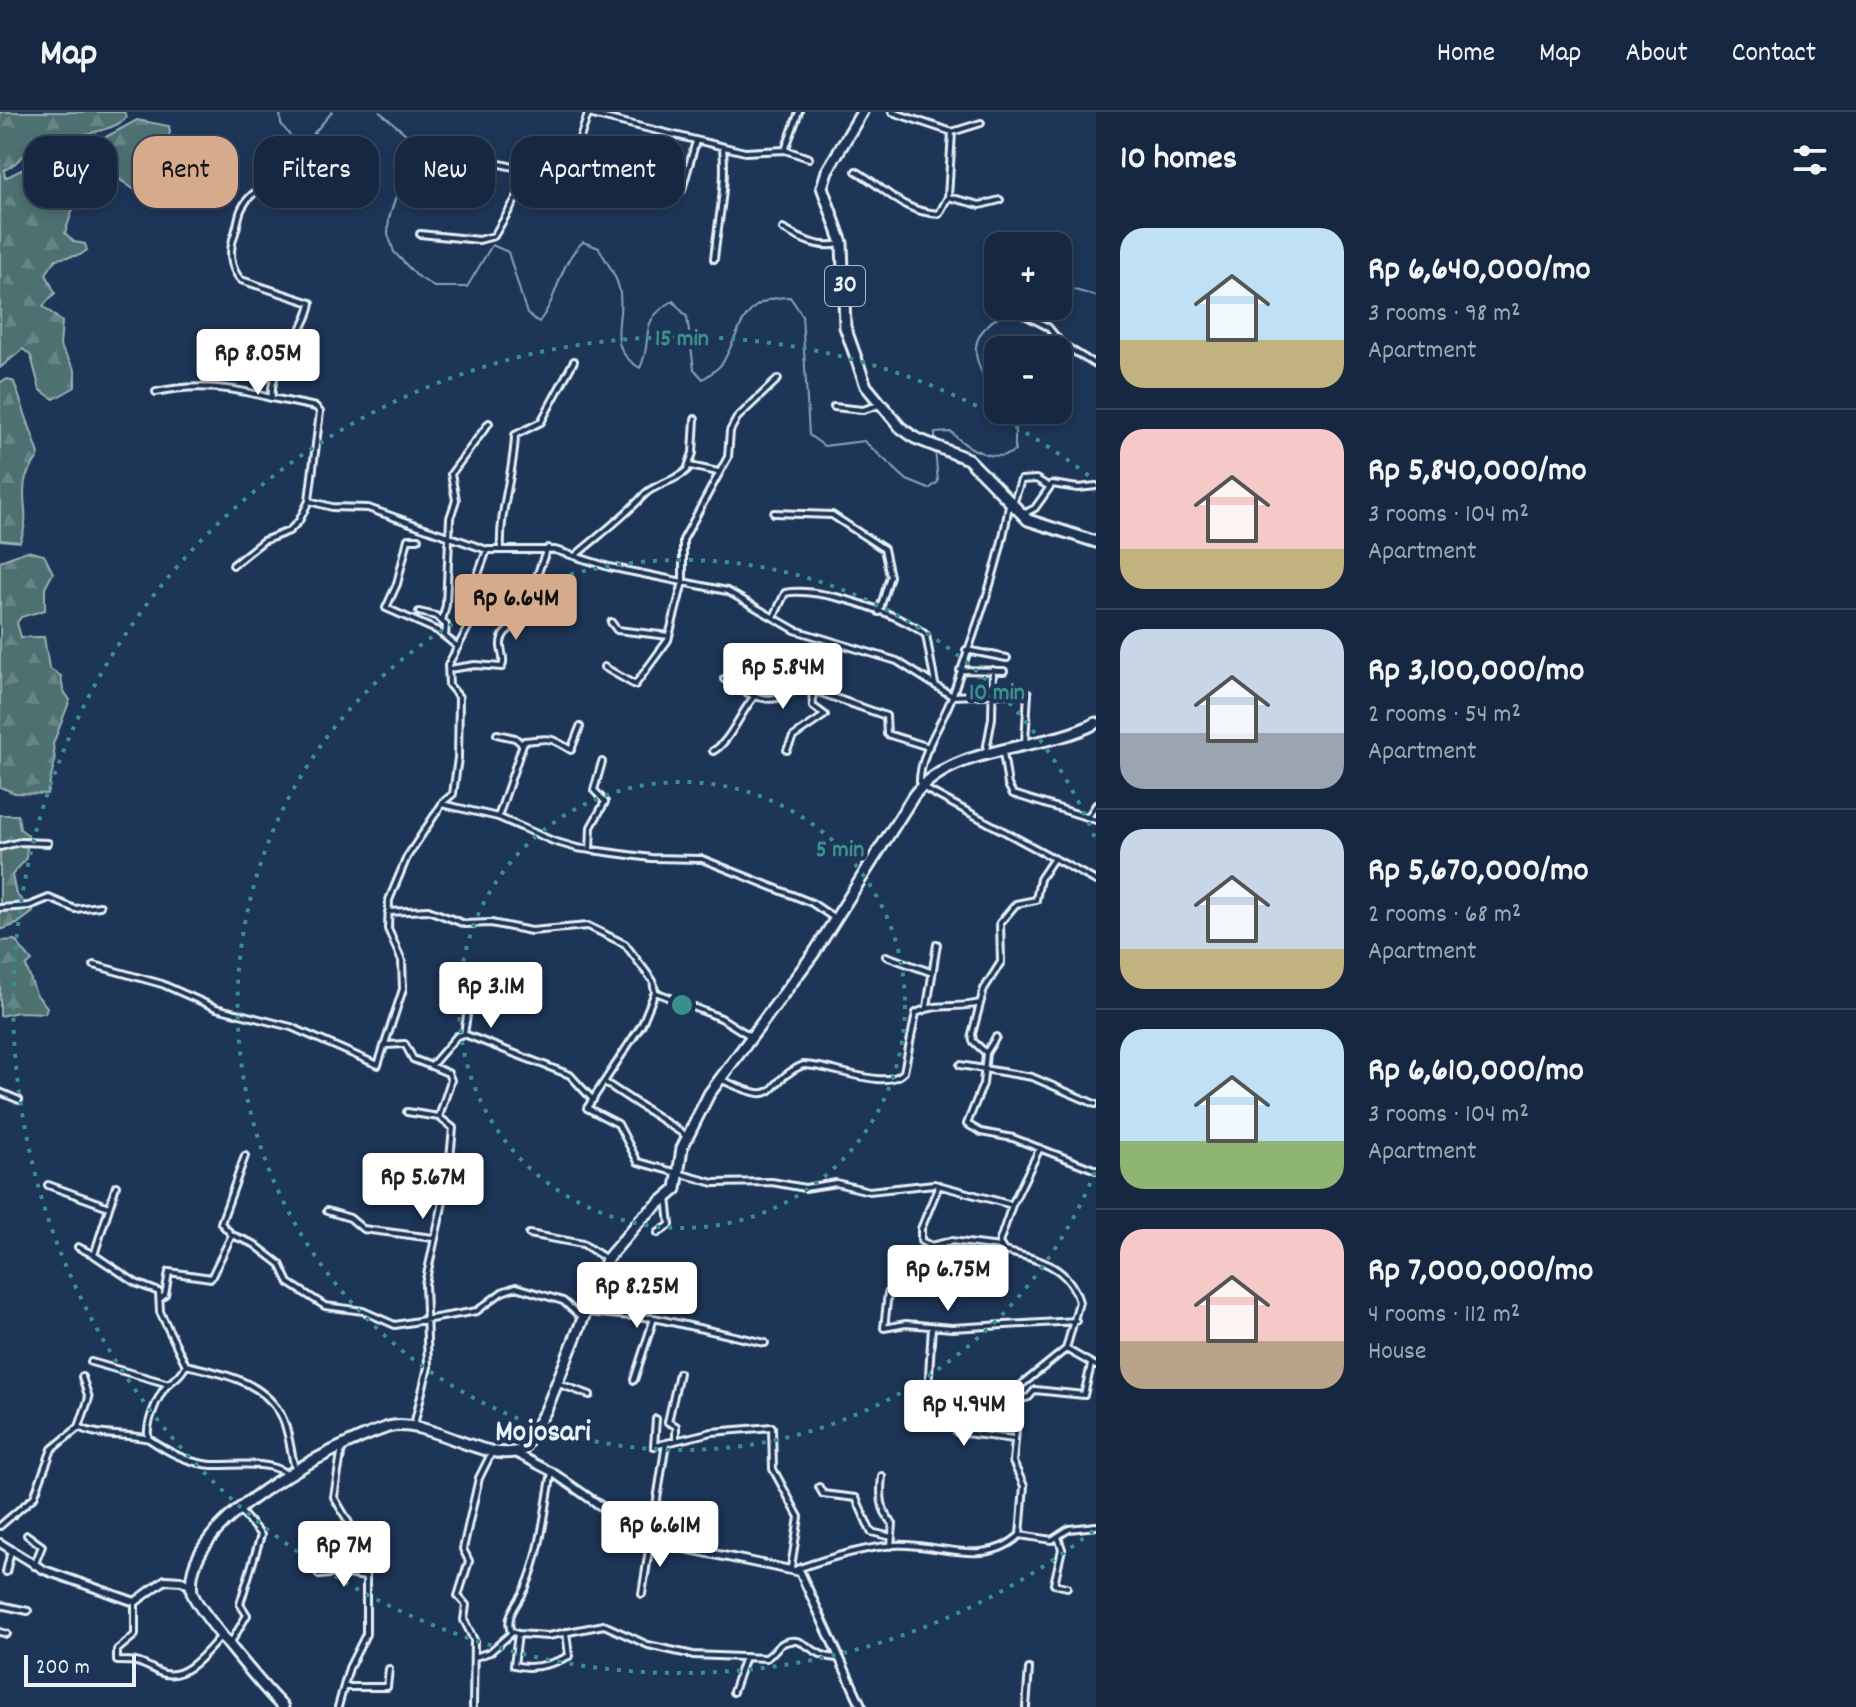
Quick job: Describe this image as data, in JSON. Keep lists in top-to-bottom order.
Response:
{
  "streets": {
    "highway": ["30"]
  },
  "districts": ["Mojosari"],
  "scale_bar": "200 m",
  "page": {
    "header": "Map",
    "nav": [
      "Home",
      "Map",
      "About",
      "Contact"
    ],
    "heading": "10 homes",
    "chip": [
      "Buy",
      "Rent",
      "Filters",
      "New",
      "Apartment"
    ],
    "list": [
      {
        "name": "Rp 6,640,000/mo",
        "note": "3 rooms · 98 m² · Apartment"
      },
      {
        "name": "Rp 5,840,000/mo",
        "note": "3 rooms · 104 m² · Apartment"
      },
      {
        "name": "Rp 3,100,000/mo",
        "note": "2 rooms · 54 m² · Apartment"
      },
      {
        "name": "Rp 5,670,000/mo",
        "note": "2 rooms · 68 m² · Apartment"
      },
      {
        "name": "Rp 6,610,000/mo",
        "note": "3 rooms · 104 m² · Apartment"
      },
      {
        "name": "Rp 7,000,000/mo",
        "note": "4 rooms · 112 m² · House"
      }
    ],
    "map_buttons": ["+", "−"],
    "price": [
      "Rp 8.05M",
      "Rp 6.64M",
      "Rp 5.84M",
      "Rp 3.1M",
      "Rp 5.67M",
      "Rp 6.75M",
      "Rp 8.25M",
      "Rp 4.94M",
      "Rp 6.61M",
      "Rp 7M"
    ],
    "scale": "200 m"
  },
  "rings": ["15 min", "10 min", "5 min"]
}
